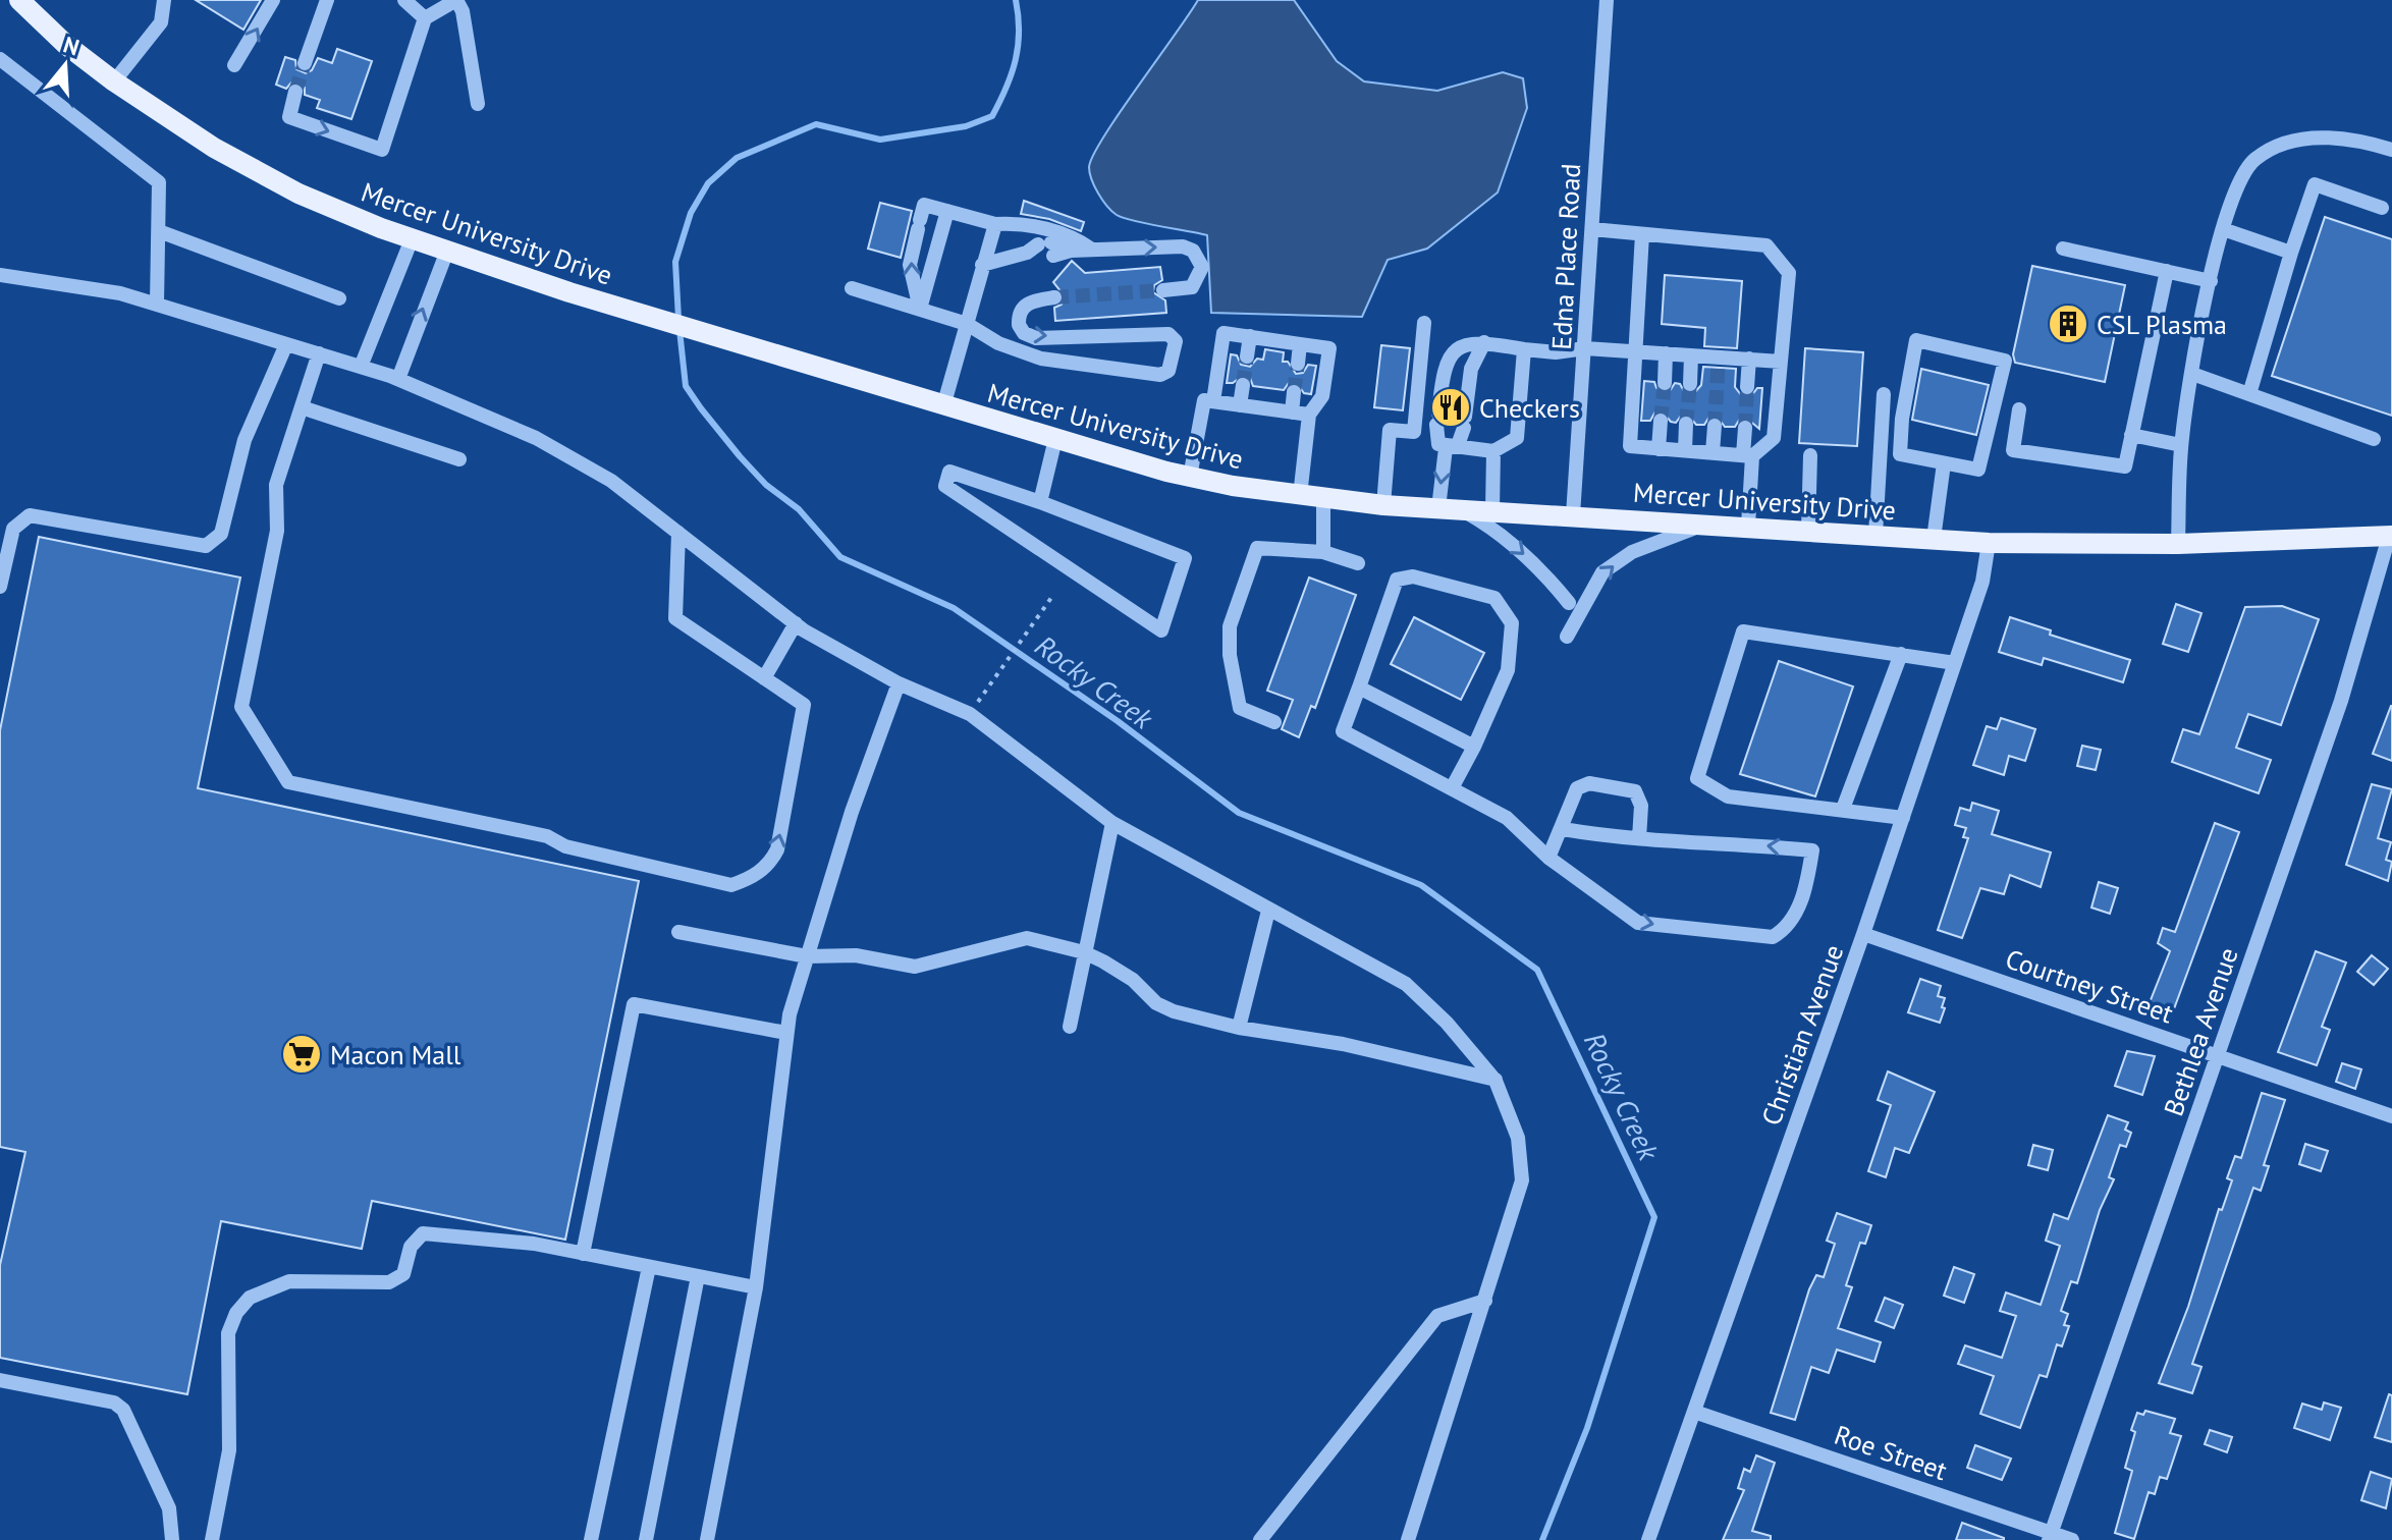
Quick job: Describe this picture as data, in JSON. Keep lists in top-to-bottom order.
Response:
{
  "streets": {
    "main road": ["Mercer University Drive"],
    "street": [
      "Edna Place Road",
      "Courtney Street",
      "Bethlea Avenue",
      "Christian Avenue",
      "Roe Street"
    ]
  },
  "crossings": [
    ["Mercer University Drive", "Edna Place Road"],
    ["Mercer University Drive", "Bethlea Avenue"],
    ["Mercer University Drive", "Christian Avenue"],
    ["Courtney Street", "Bethlea Avenue"],
    ["Courtney Street", "Christian Avenue"],
    ["Bethlea Avenue", "Roe Street"],
    ["Christian Avenue", "Roe Street"]
  ],
  "water": ["Rocky Creek"],
  "places": {
    "building": ["CSL Plasma"],
    "restaurant": ["Checkers"],
    "supermarket": ["Macon Mall"]
  },
  "north": "top"
}
